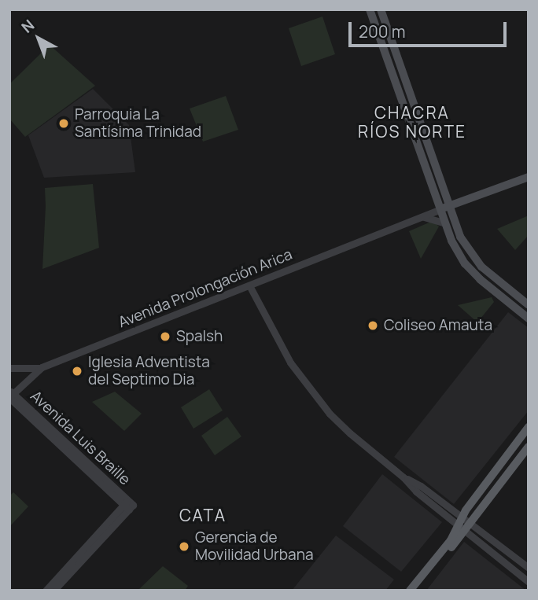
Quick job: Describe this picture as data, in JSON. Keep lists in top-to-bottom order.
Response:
{
  "streets": {
    "main road": ["Avenida Prolongación Arica"],
    "street": ["Avenida Luis Braille"]
  },
  "crossings": [
    ["Avenida Prolongación Arica", "Avenida Luis Braille"]
  ],
  "districts": ["CHACRA RÍOS NORTE", "CATA"],
  "places": [
    "Parroquia La Santísima Trinidad",
    "Coliseo Amauta",
    "Spalsh",
    "Iglesia Adventista del Septimo Dia",
    "Gerencia de Movilidad Urbana"
  ],
  "scale_bar": "200 m",
  "north": "top left"
}
